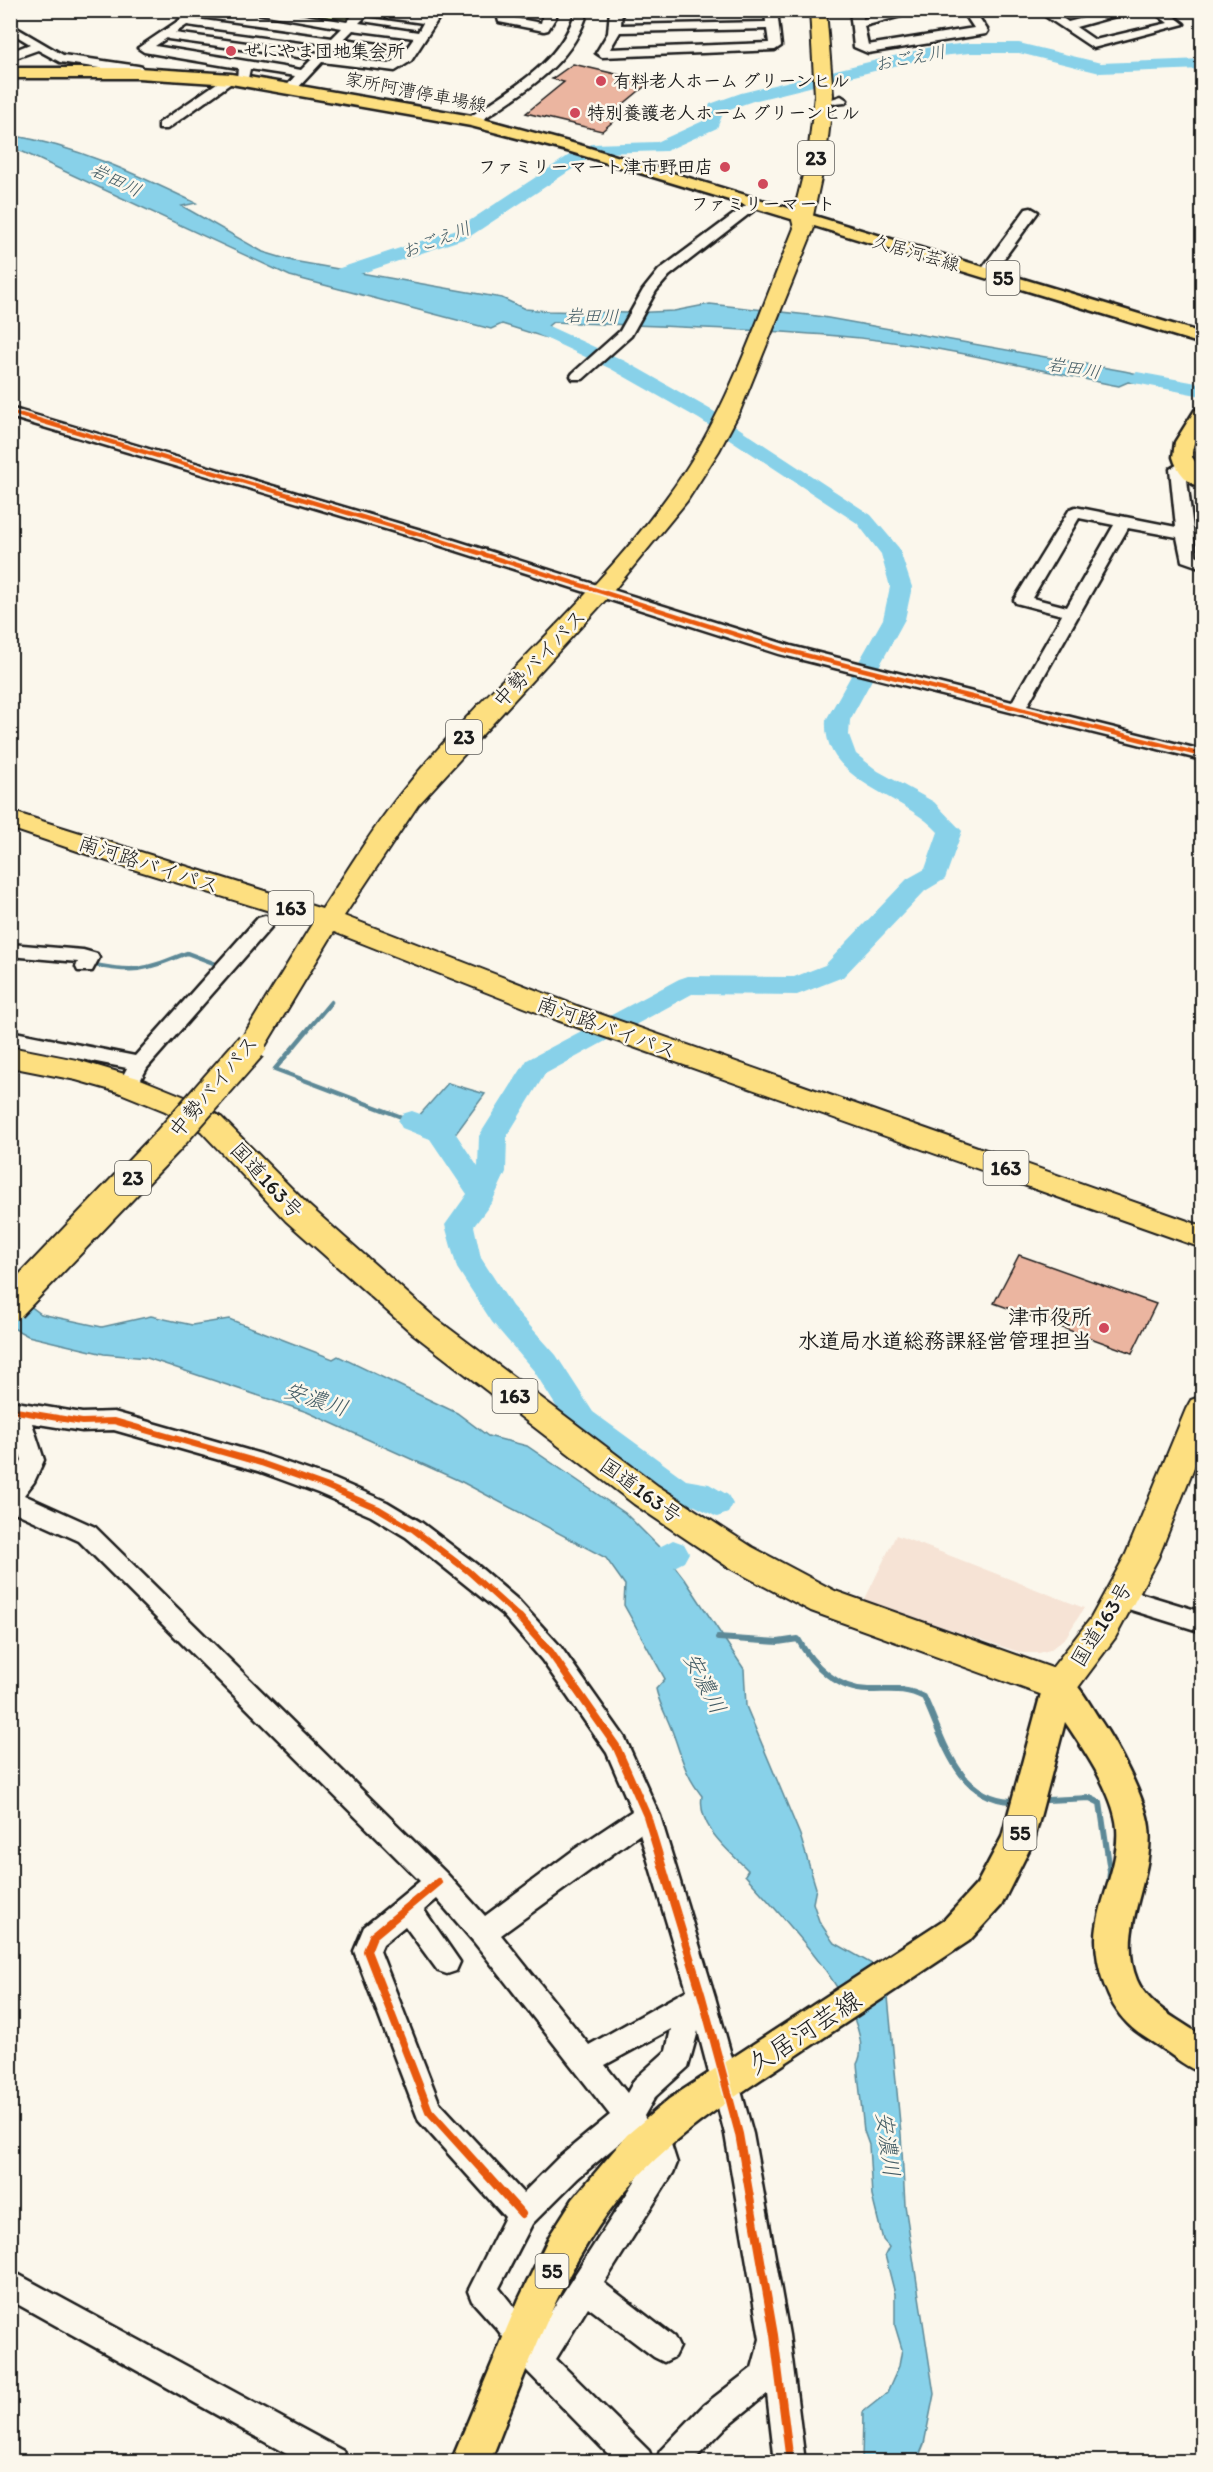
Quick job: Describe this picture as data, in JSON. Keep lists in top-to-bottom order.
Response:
{
  "streets": {
    "highway": [
      "23",
      "中勢バイパス",
      "南河路バイパス",
      "163",
      "国道163号"
    ],
    "main road": ["家所阿漕停車場線", "久居河芸線", "55"]
  },
  "crossings": [
    ["家所阿漕停車場線", "久居河芸線"],
    ["家所阿漕停車場線", "中勢バイパス"],
    ["久居河芸線", "中勢バイパス"],
    ["久居河芸線", "国道163号"],
    ["中勢バイパス", "南河路バイパス"]
  ],
  "water": ["おごえ川", "岩田川", "安濃川"],
  "places": [
    "ぜにやま団地集会所",
    "有料老人ホーム グリーンヒル",
    "特別養護老人ホーム グリーンヒル",
    "ファミリーマート津市野田店",
    "ファミリーマート",
    "津市役所 水道局水道総務課経営管理担当"
  ]
}
